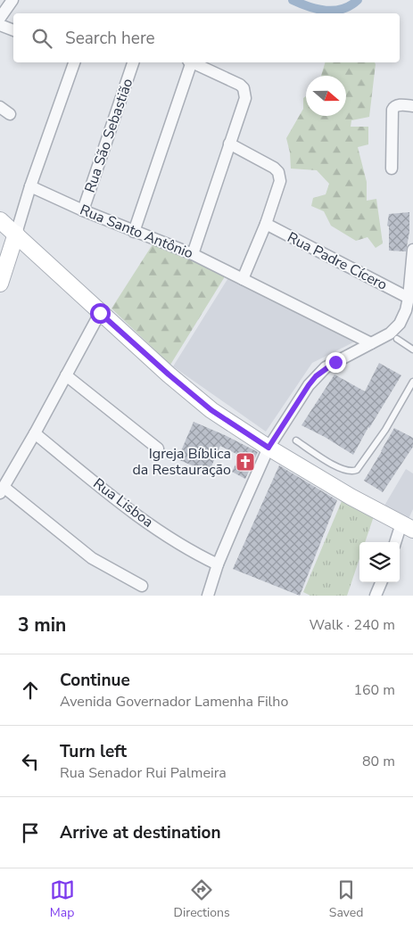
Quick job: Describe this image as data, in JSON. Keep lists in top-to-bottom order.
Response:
{
  "streets": {
    "street": [
      "Rua São Sebastião",
      "Rua Santo Antônio",
      "Rua Padre Cícero",
      "Rua Lisboa"
    ]
  },
  "crossings": [
    ["Rua São Sebastião", "Rua Santo Antônio"]
  ],
  "places": {
    "church": ["Igreja Bíblica da Restauração"]
  },
  "north": "right",
  "page": {
    "search": "Search here",
    "heading": ["3 min", "Walk · 240 m"],
    "list": [
      ["Continue", "Avenida Governador Lamenha Filho", "160 m"],
      ["Turn left", "Rua Senador Rui Palmeira", "80 m"],
      "Arrive at destination"
    ],
    "nav": ["Map", "Directions", "Saved"]
  }
}
